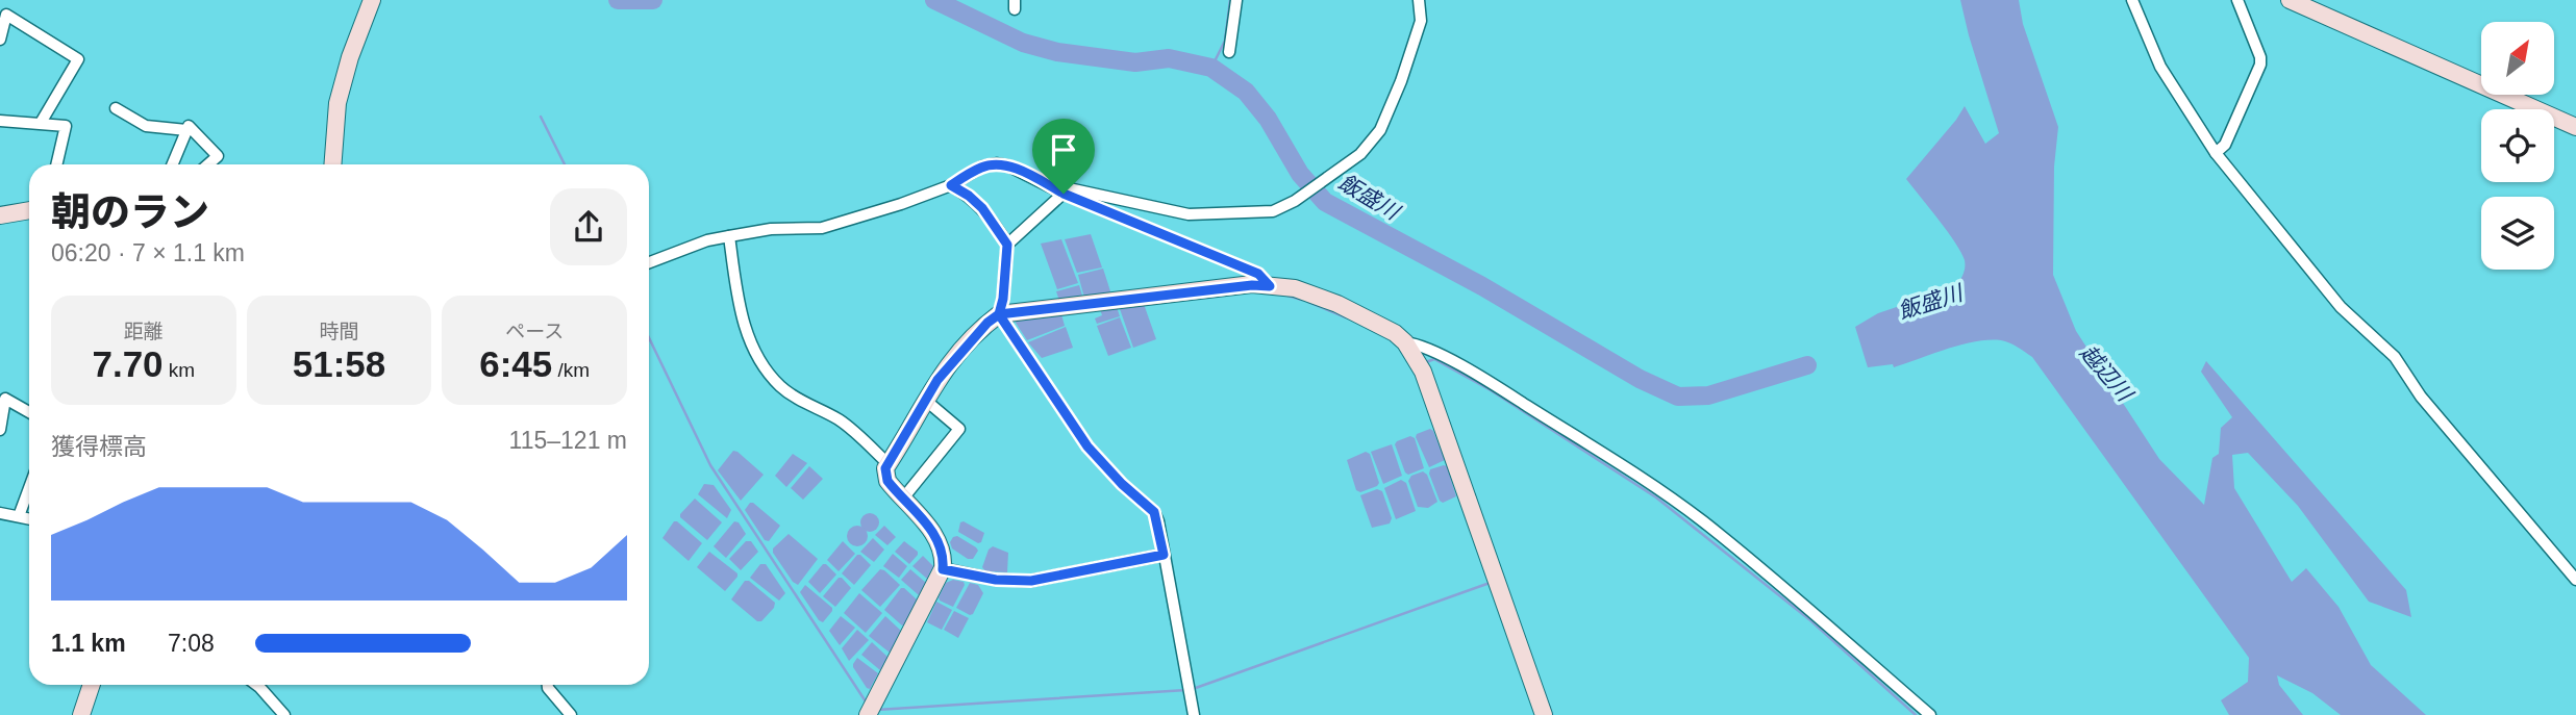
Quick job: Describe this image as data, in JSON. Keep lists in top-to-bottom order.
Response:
{
  "water": ["飯盛川", "越辺川"],
  "north": "top right",
  "page": {
    "heading": ["朝のラン", "06:20 · 7 × 1.1 km"],
    "stats": [
      ["距離", "7.70 km"],
      ["時間", "51:58"],
      ["ペース", "6:45 /km"]
    ],
    "chart": ["獲得標高", "115–121 m"],
    "list": [
      {
        "name": "1.1 km",
        "note": "7:08"
      }
    ]
  }
}
